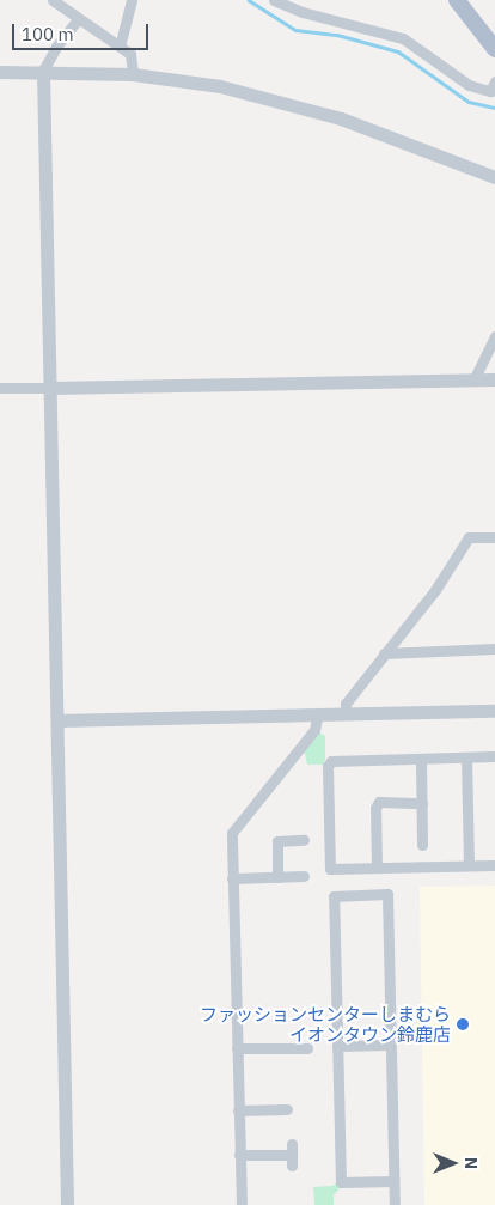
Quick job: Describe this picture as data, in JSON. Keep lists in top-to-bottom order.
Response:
{
  "places": ["ファッションセンターしまむら イオンタウン鈴鹿店"],
  "scale_bar": "100 m",
  "north": "right"
}
